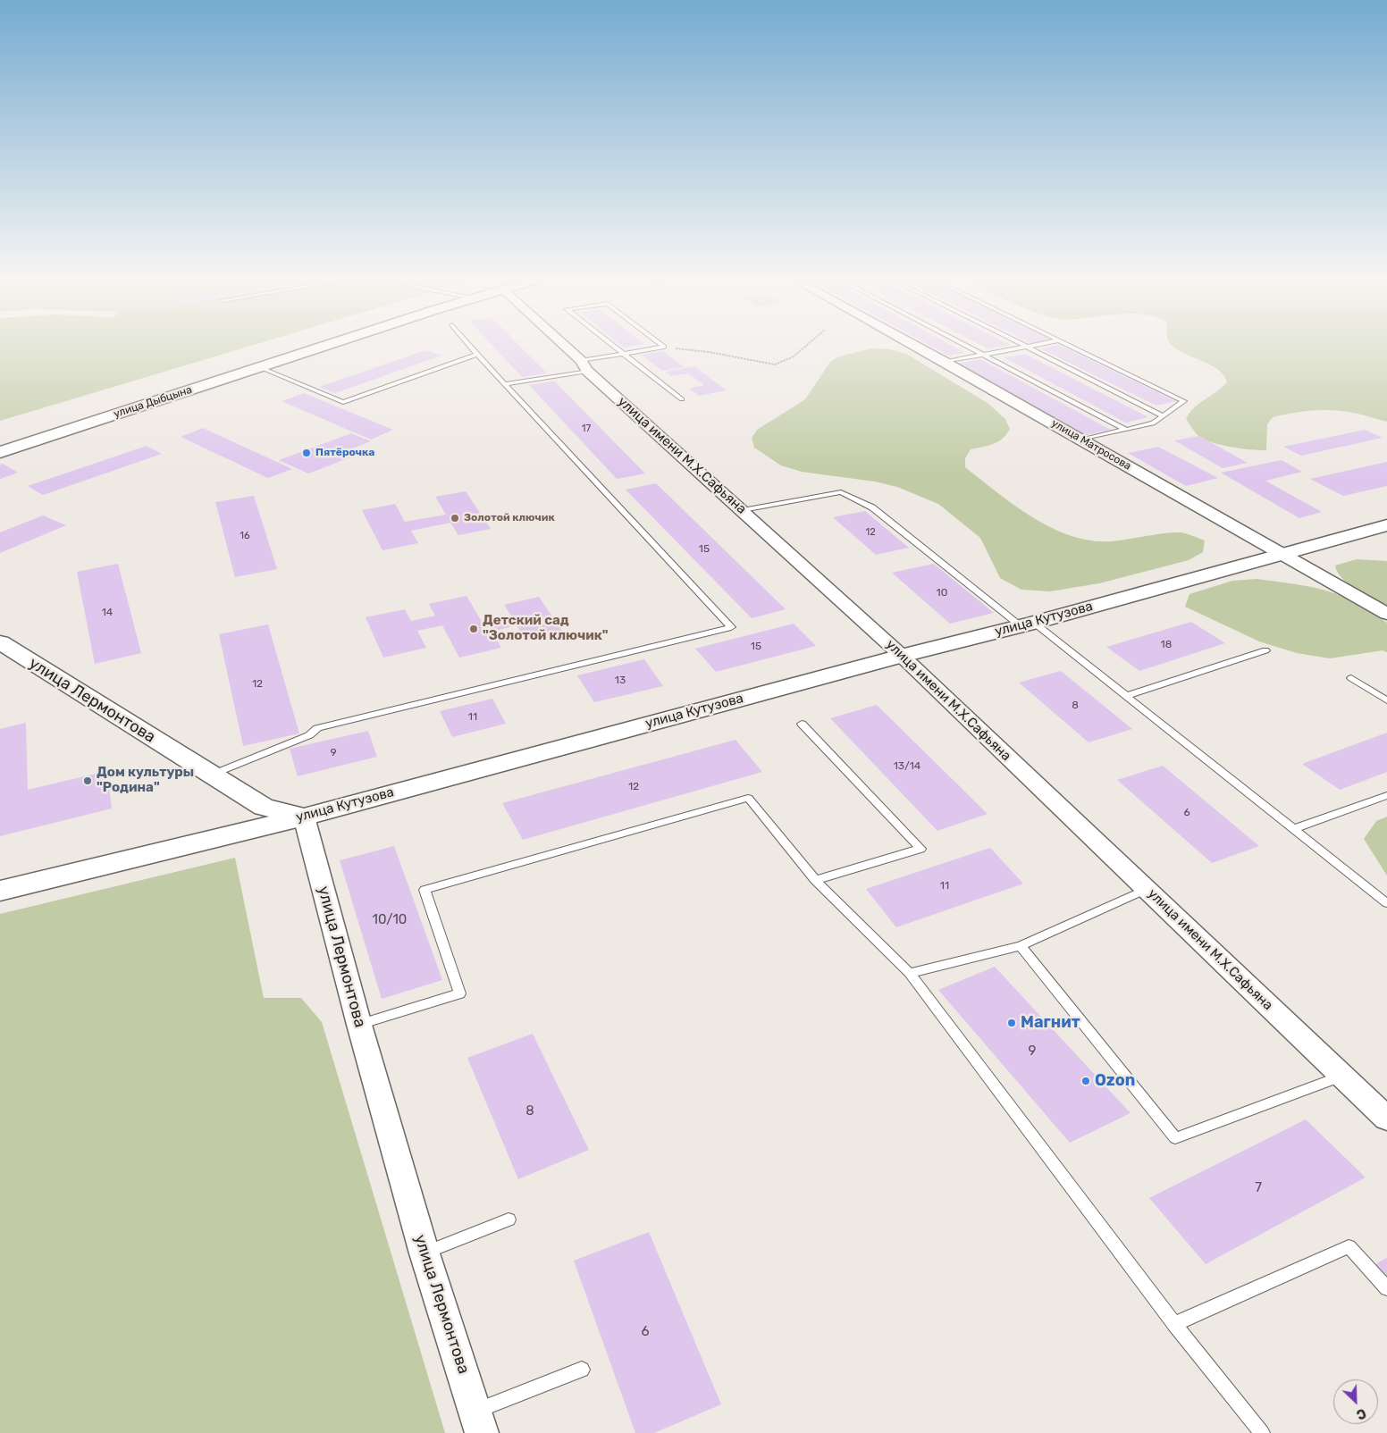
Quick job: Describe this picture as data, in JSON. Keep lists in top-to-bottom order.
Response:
{
  "streets": {
    "street": [
      "улица Дыбцына",
      "улица Матросова",
      "улица имени М.Х.Сафьяна",
      "улица Кутузова",
      "улица Лермонтова"
    ]
  },
  "crossings": [
    ["улица Матросова", "улица Кутузова"],
    ["улица имени М.Х.Сафьяна", "улица Кутузова"],
    ["улица Кутузова", "улица Лермонтова"]
  ],
  "places": [
    "Пятёрочка",
    "Золотой ключик",
    "Детский сад \"Золотой ключик\"",
    "Дом культуры \"Родина\"",
    "Магнит",
    "Ozon"
  ],
  "house_numbers": [
    "17",
    "12",
    "16",
    "15",
    "10",
    "14",
    "18",
    "15",
    "13",
    "12",
    "8",
    "11",
    "9",
    "13/14",
    "12",
    "6",
    "11",
    "10/10",
    "9",
    "8",
    "7",
    "6"
  ],
  "north": "bottom right"
}
